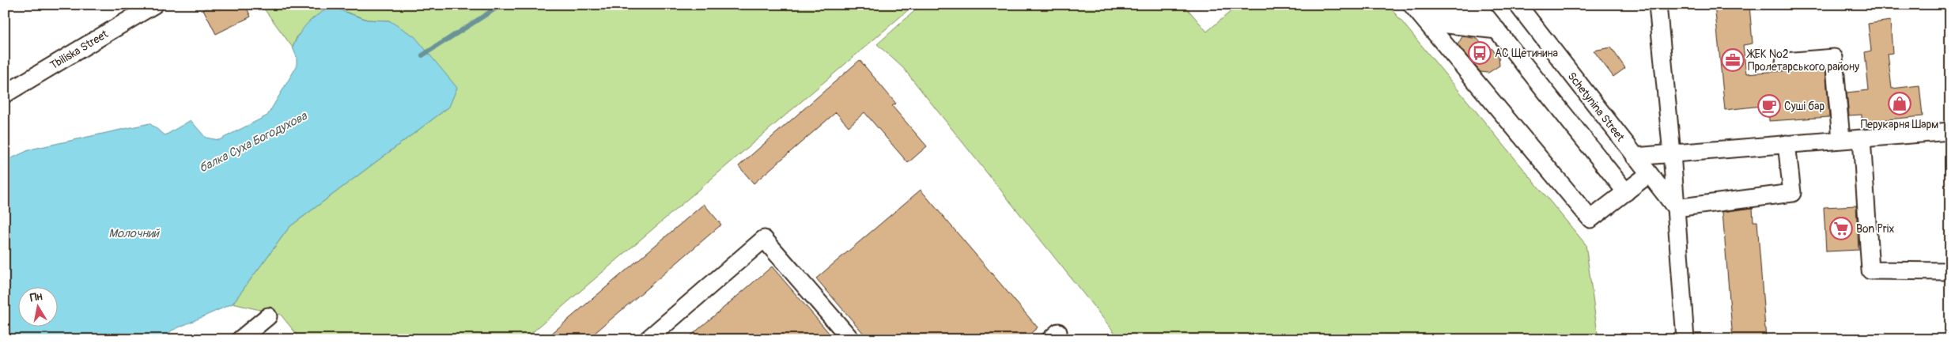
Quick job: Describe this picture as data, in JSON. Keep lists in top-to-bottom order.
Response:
{
  "streets": {
    "street": ["Tbiliska Street", "Schetynina Street"]
  },
  "water": ["балка Суха Богодухова", "Молочний"],
  "places": {
    "bus stop": ["АС Щетинина"],
    "office": ["ЖЕК №2 Пролетарського району"],
    "shop": ["Перукарня Шарм"],
    "cafe": ["Суші бар"],
    "supermarket": ["Bon Prix"]
  },
  "north": "top"
}
